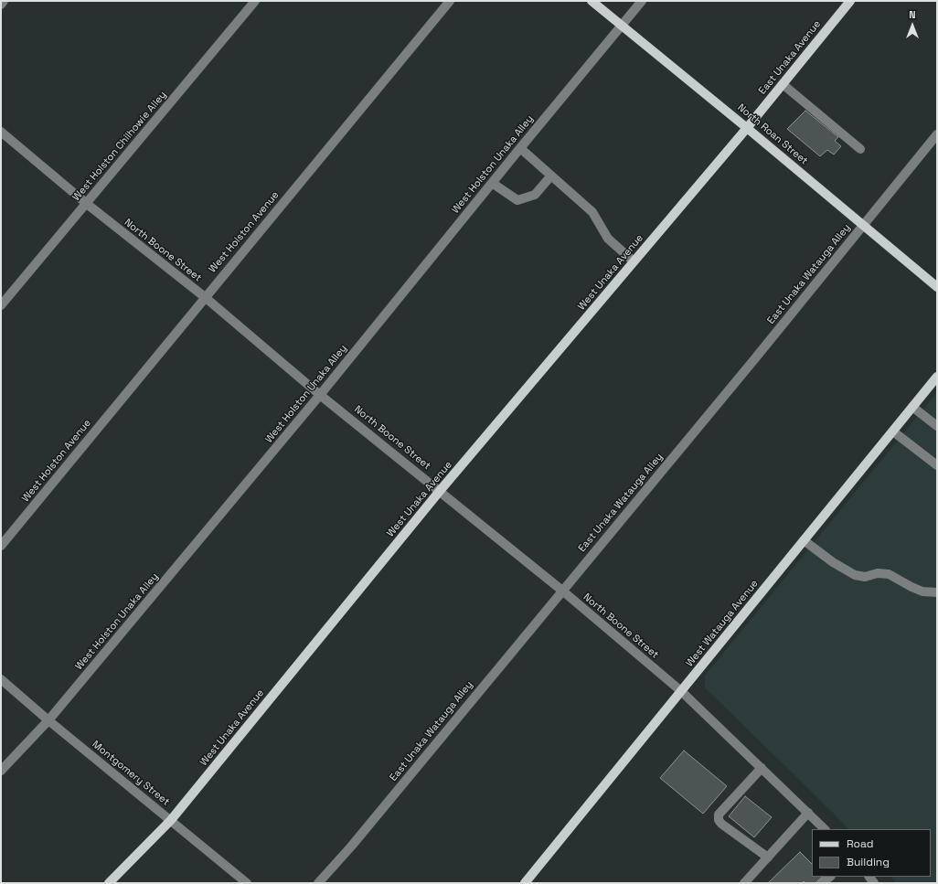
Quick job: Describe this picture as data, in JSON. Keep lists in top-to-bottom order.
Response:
{
  "streets": {
    "main road": [
      "East Unaka Avenue",
      "North Roan Street",
      "West Unaka Avenue",
      "West Watauga Avenue"
    ],
    "street": [
      "West Holston Chilhowie Alley",
      "West Holston Unaka Alley",
      "West Holston Avenue",
      "North Boone Street",
      "East Unaka Watauga Alley",
      "Montgomery Street"
    ]
  },
  "crossings": [
    ["East Unaka Avenue", "North Roan Street"],
    ["East Unaka Avenue", "West Unaka Avenue"],
    ["North Roan Street", "West Holston Unaka Alley"],
    ["North Roan Street", "West Unaka Avenue"],
    ["North Roan Street", "East Unaka Watauga Alley"],
    ["West Holston Chilhowie Alley", "North Boone Street"],
    ["West Holston Unaka Alley", "North Boone Street"],
    ["West Holston Unaka Alley", "Montgomery Street"],
    ["West Holston Avenue", "North Boone Street"],
    ["North Boone Street", "West Unaka Avenue"],
    ["North Boone Street", "East Unaka Watauga Alley"],
    ["North Boone Street", "West Watauga Avenue"],
    ["West Unaka Avenue", "Montgomery Street"]
  ],
  "legend": ["Road", "Building"],
  "north": "top"
}
